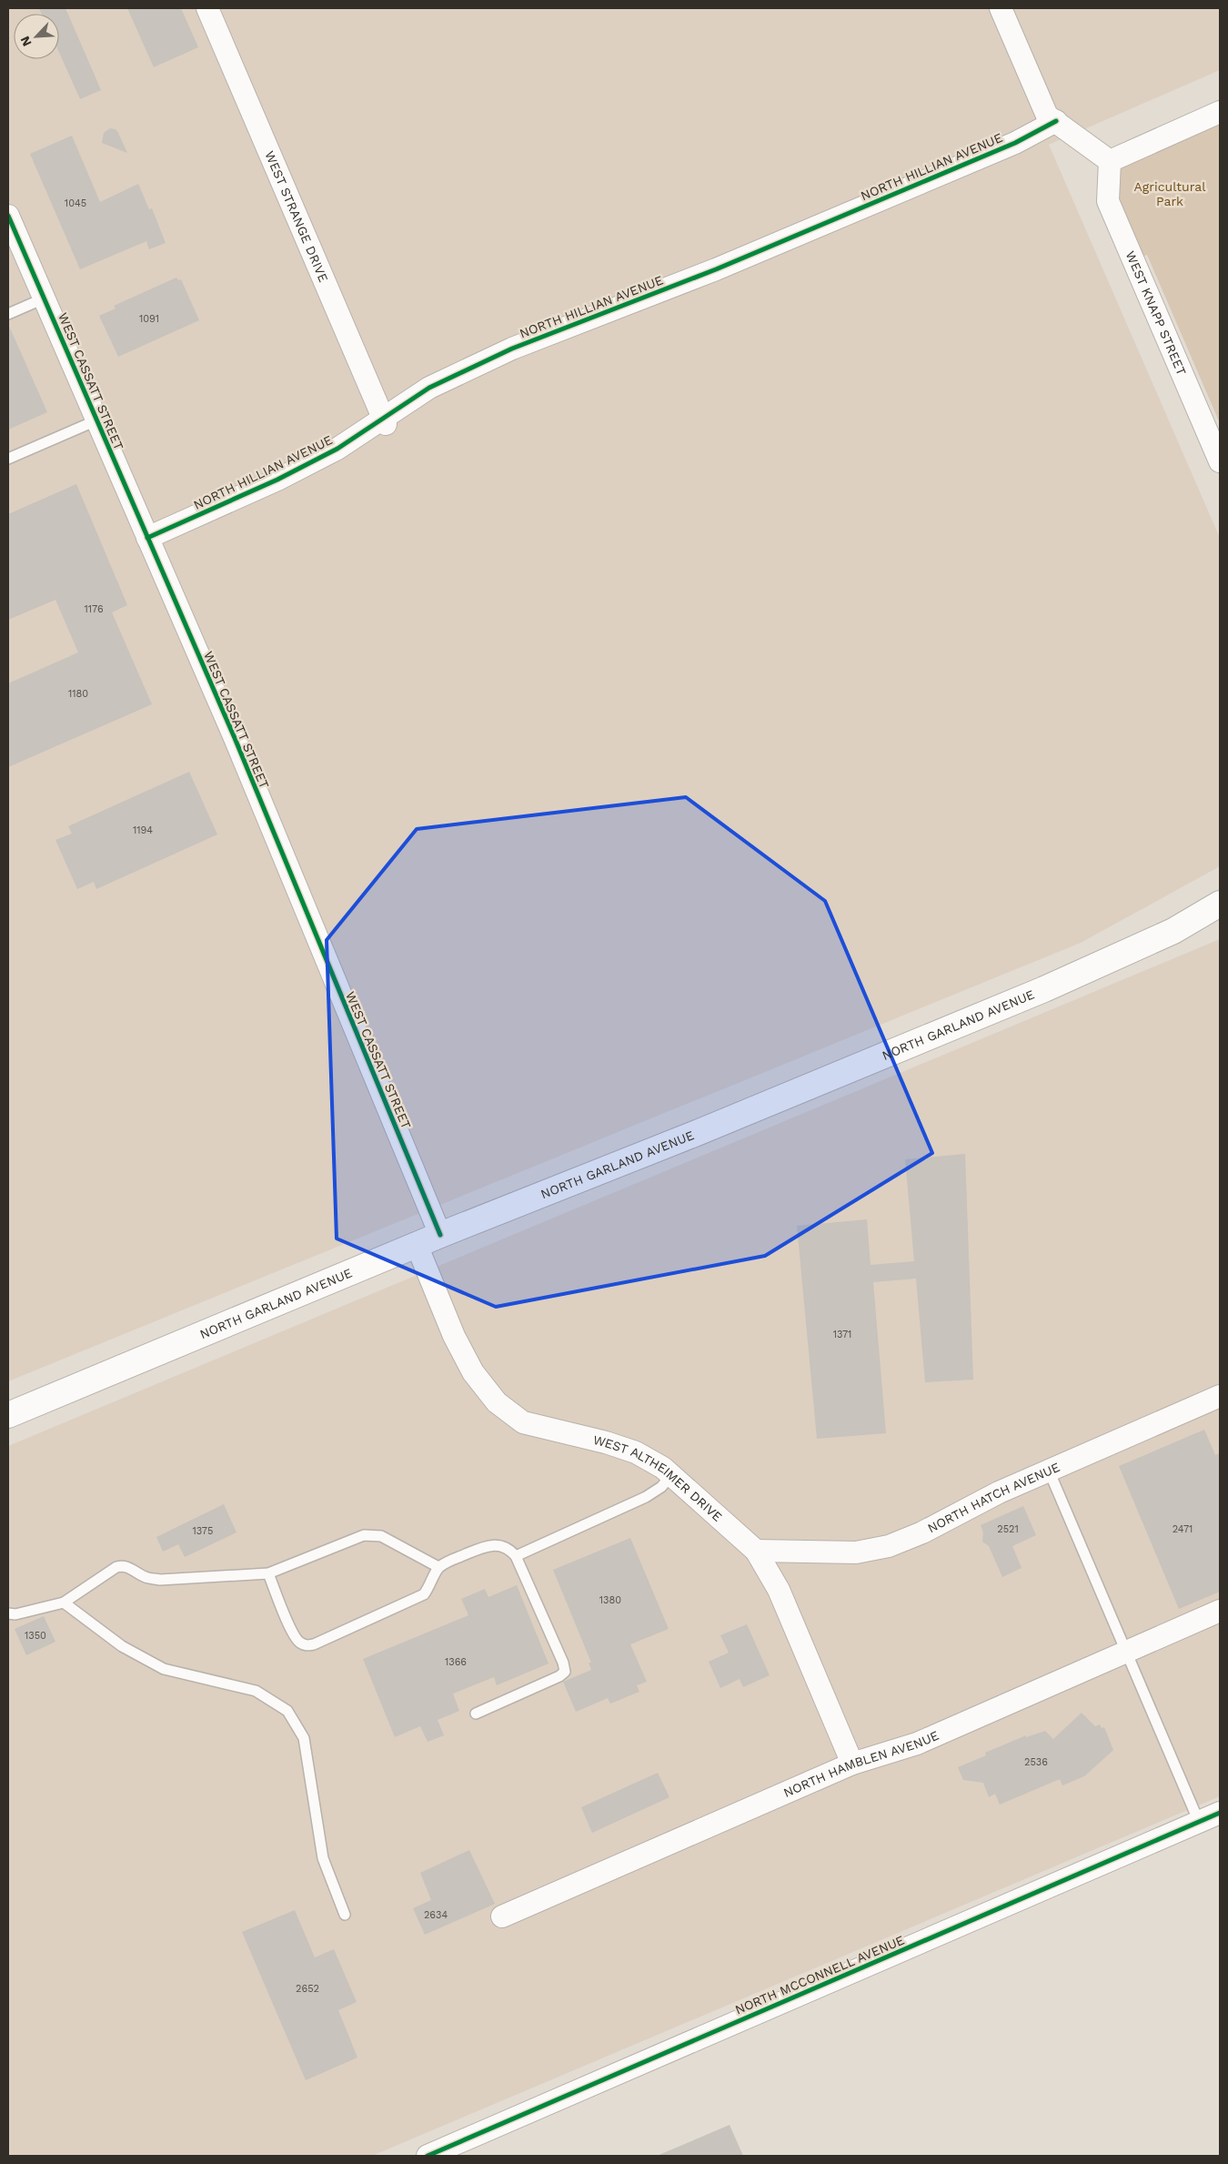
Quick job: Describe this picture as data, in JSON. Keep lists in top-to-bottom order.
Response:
{
  "streets": {
    "main road": ["NORTH GARLAND AVENUE"],
    "street": [
      "NORTH HILLIAN AVENUE",
      "WEST STRANGE DRIVE",
      "WEST KNAPP STREET",
      "WEST CASSATT STREET",
      "WEST ALTHEIMER DRIVE",
      "NORTH HATCH AVENUE",
      "NORTH HAMBLEN AVENUE",
      "NORTH MCCONNELL AVENUE"
    ]
  },
  "crossings": [
    ["NORTH HILLIAN AVENUE", "WEST STRANGE DRIVE"],
    ["NORTH HILLIAN AVENUE", "WEST CASSATT STREET"],
    ["WEST CASSATT STREET", "NORTH GARLAND AVENUE"],
    ["NORTH GARLAND AVENUE", "WEST ALTHEIMER DRIVE"],
    ["WEST ALTHEIMER DRIVE", "NORTH HATCH AVENUE"],
    ["WEST ALTHEIMER DRIVE", "NORTH HAMBLEN AVENUE"]
  ],
  "parks": ["Agricultural Park"],
  "house_numbers": [
    "1045",
    "1091",
    "1176",
    "1180",
    "1194",
    "1371",
    "2521",
    "2471",
    "1375",
    "1380",
    "1350",
    "1366",
    "2536",
    "2634",
    "2652"
  ],
  "north": "bottom left"
}
